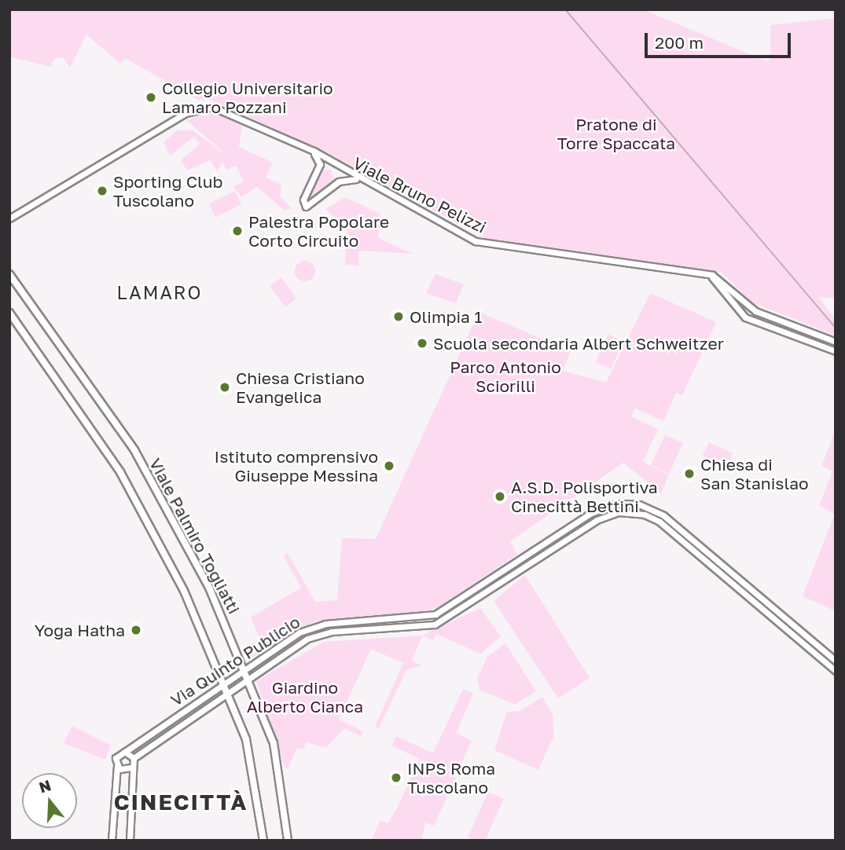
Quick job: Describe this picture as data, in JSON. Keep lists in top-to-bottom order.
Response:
{
  "streets": {
    "main road": ["Viale Palmiro Togliatti"],
    "street": ["Viale Bruno Pelizzi", "Via Quinto Publicio"]
  },
  "crossings": [
    ["Viale Palmiro Togliatti", "Via Quinto Publicio"]
  ],
  "districts": ["LAMARO", "CINECITTÀ"],
  "parks": ["Pratone di Torre Spaccata", "Parco Antonio Sciorilli", "Giardino Alberto Cianca"],
  "places": [
    "Collegio Universitario Lamaro Pozzani",
    "Sporting Club Tuscolano",
    "Palestra Popolare Corto Circuito",
    "Olimpia 1",
    "Scuola secondaria Albert Schweitzer",
    "Chiesa Cristiano Evangelica",
    "Istituto comprensivo Giuseppe Messina",
    "Chiesa di San Stanislao",
    "A.S.D. Polisportiva Cinecittà Bettini",
    "Yoga Hatha",
    "INPS Roma Tuscolano"
  ],
  "scale_bar": "200 m",
  "north": "top"
}
